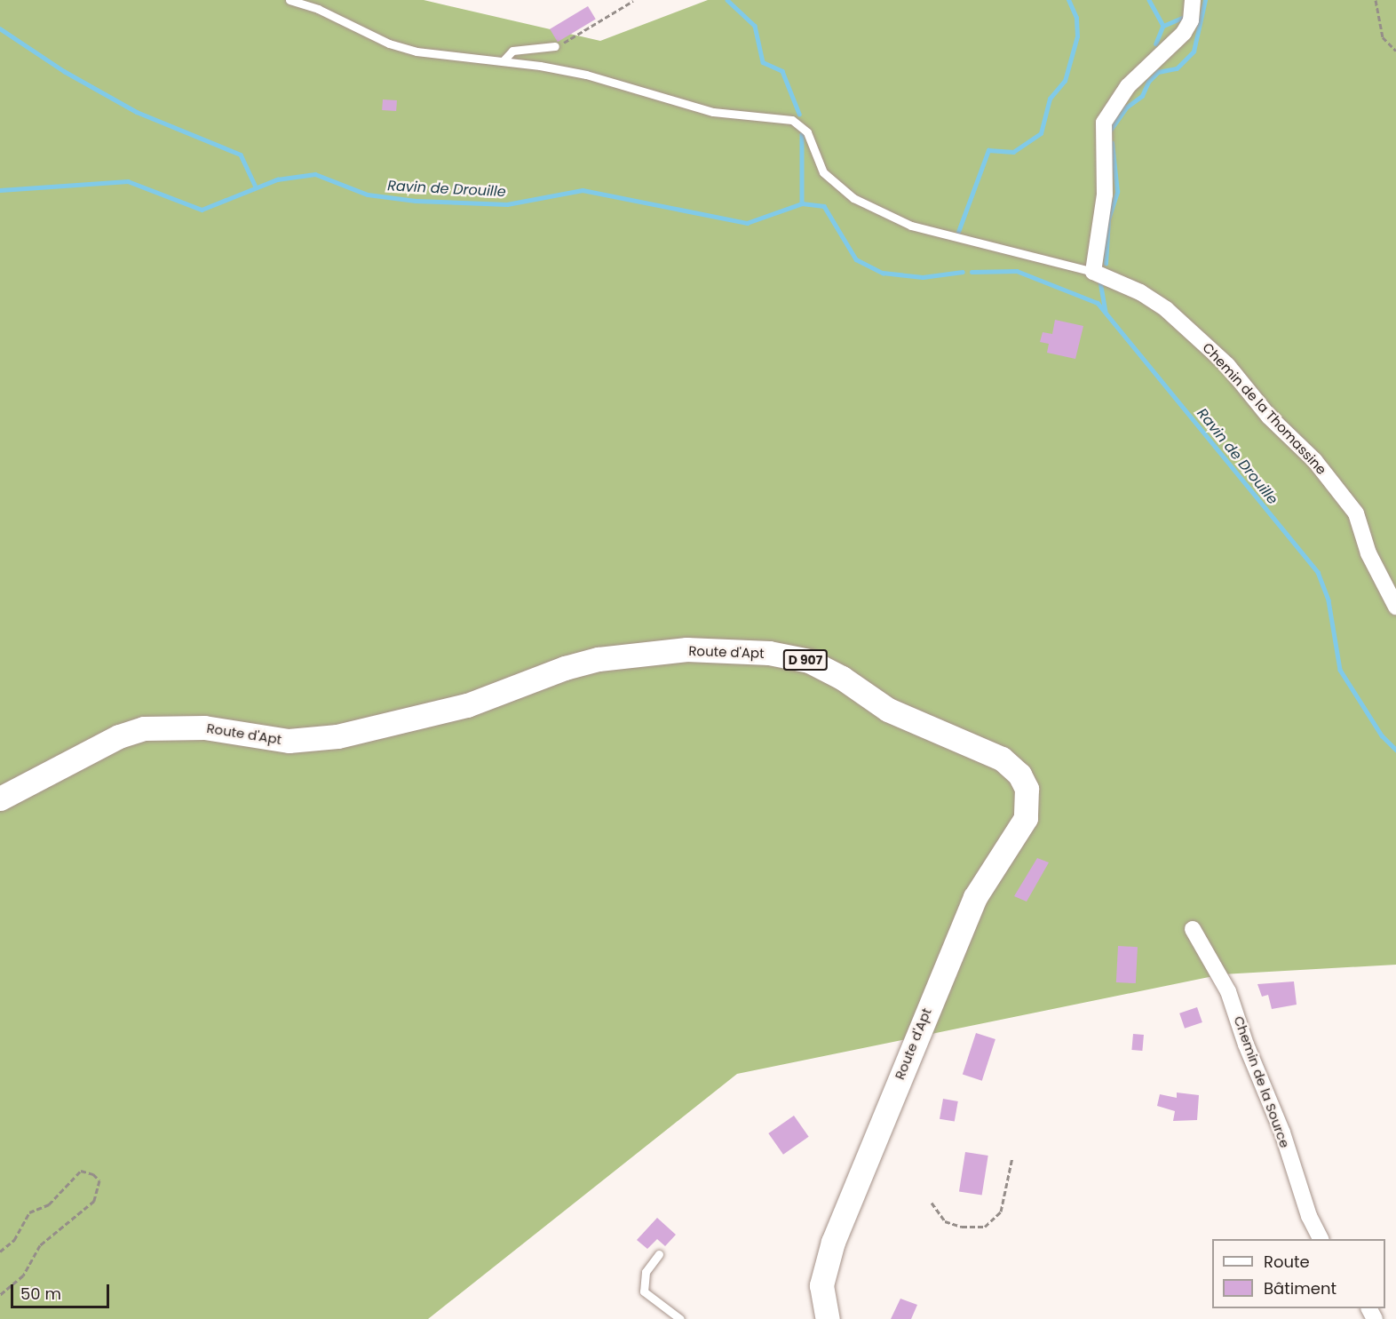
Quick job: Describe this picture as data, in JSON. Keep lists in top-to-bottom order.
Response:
{
  "streets": {
    "main road": ["Route d'Apt", "D 907"],
    "street": ["Chemin de la Thomassine", "Chemin de la Source"]
  },
  "water": ["Ravin de Drouille"],
  "legend": ["Route", "Bâtiment"],
  "scale_bar": "50 m"
}
